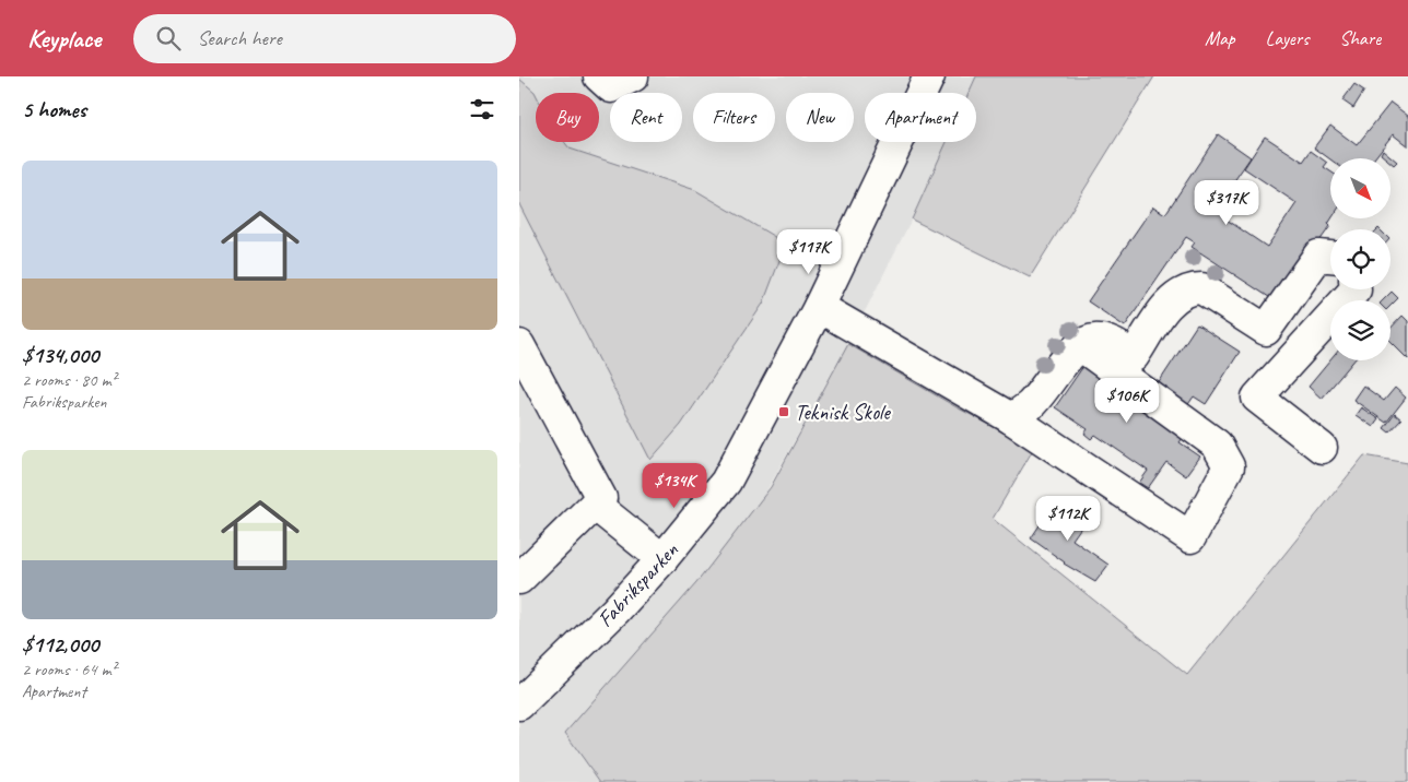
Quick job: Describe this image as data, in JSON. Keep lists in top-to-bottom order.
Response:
{
  "streets": {
    "street": ["Fabriksparken"]
  },
  "places": {
    "transit": ["Teknisk Skole"]
  },
  "north": "bottom right",
  "page": {
    "header": "Keyplace",
    "search": "Search here",
    "nav": ["Map", "Layers", "Share"],
    "heading": "5 homes",
    "chip": [
      "Buy",
      "Rent",
      "Filters",
      "New",
      "Apartment"
    ],
    "list": [
      {
        "name": "$134,000",
        "note": "2 rooms · 80 m² · Fabriksparken"
      },
      {
        "name": "$112,000",
        "note": "2 rooms · 64 m² · Apartment"
      }
    ],
    "price": [
      "$317K",
      "$117K",
      "$106K",
      "$134K",
      "$112K"
    ]
  }
}
